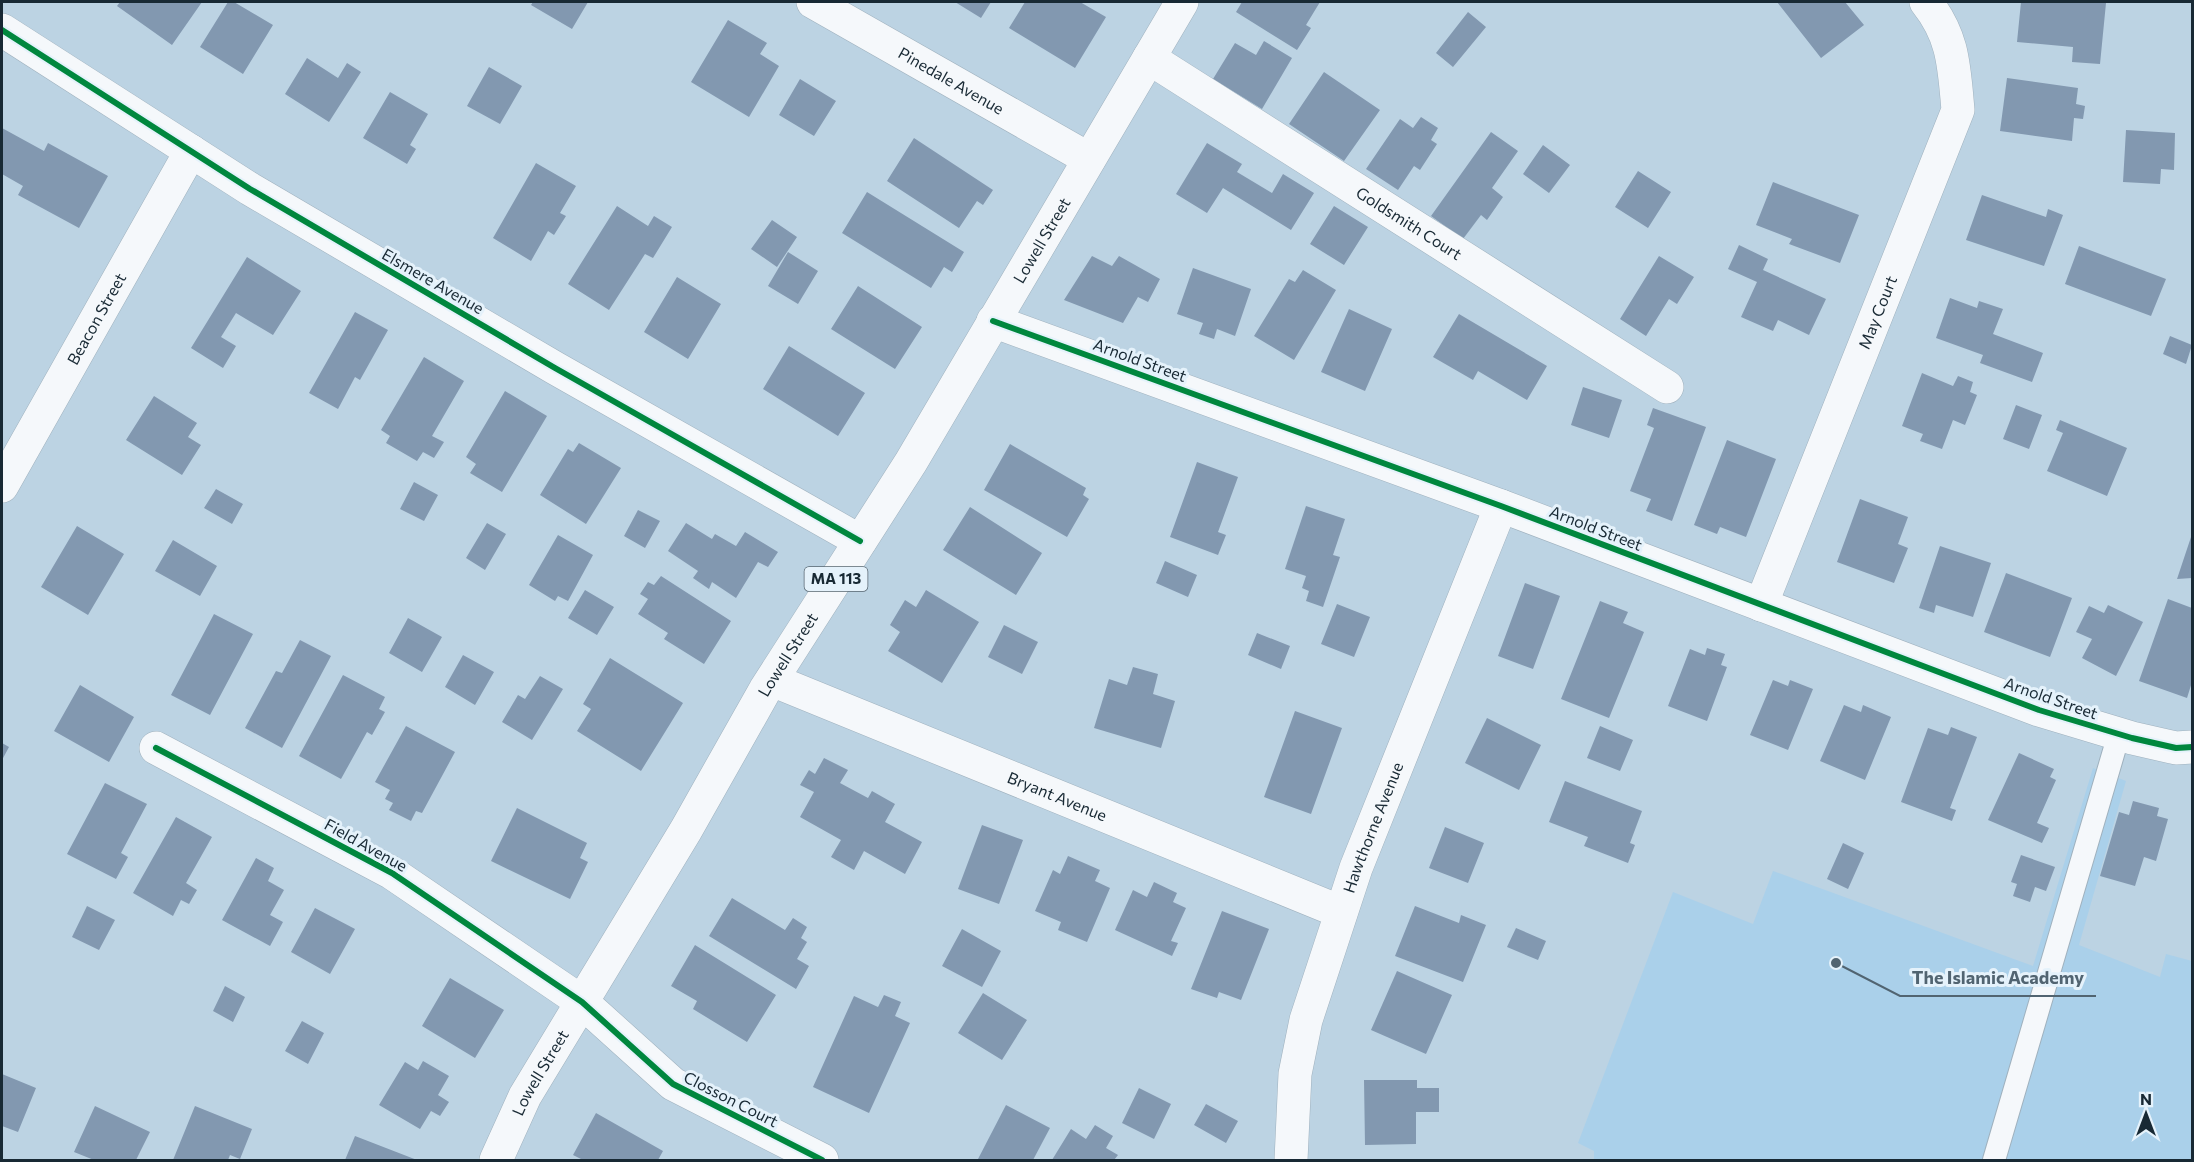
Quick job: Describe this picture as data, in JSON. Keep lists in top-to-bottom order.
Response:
{
  "streets": {
    "street": [
      "Pinedale Avenue",
      "Goldsmith Court",
      "Lowell Street",
      "Elsmere Avenue",
      "May Court",
      "Beacon Street",
      "Arnold Street",
      "MA 113",
      "Bryant Avenue",
      "Hawthorne Avenue",
      "Field Avenue",
      "Closson Court"
    ]
  },
  "crossings": [
    ["Pinedale Avenue", "Lowell Street"],
    ["Goldsmith Court", "Lowell Street"],
    ["Lowell Street", "Elsmere Avenue"],
    ["Lowell Street", "Arnold Street"],
    ["Lowell Street", "Bryant Avenue"],
    ["Lowell Street", "Field Avenue"],
    ["Lowell Street", "Closson Court"],
    ["Elsmere Avenue", "Beacon Street"],
    ["May Court", "Arnold Street"],
    ["Arnold Street", "Hawthorne Avenue"],
    ["Bryant Avenue", "Hawthorne Avenue"],
    ["Field Avenue", "Closson Court"]
  ],
  "places": ["The Islamic Academy"],
  "north": "top"
}
